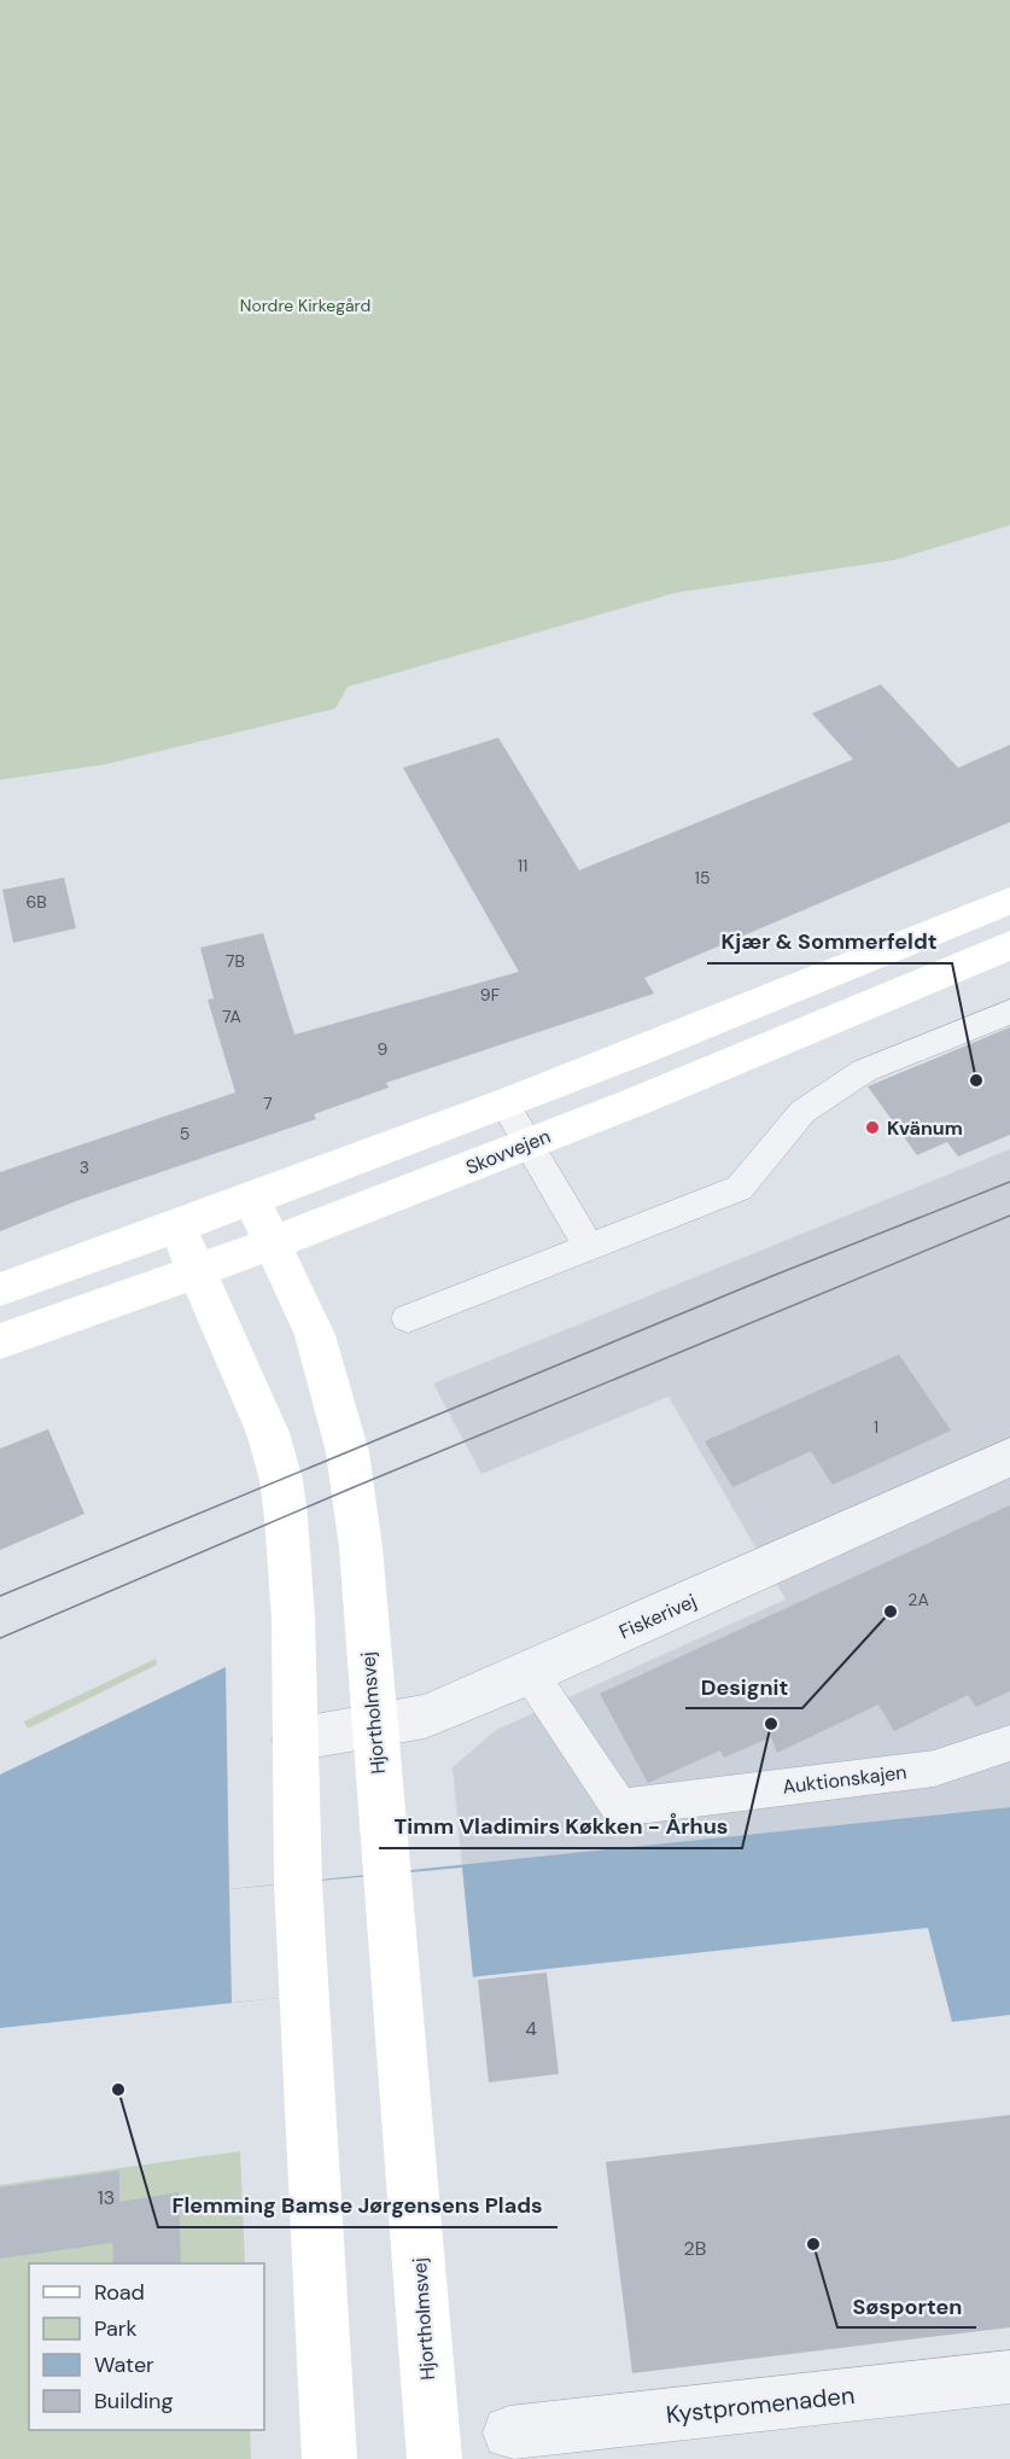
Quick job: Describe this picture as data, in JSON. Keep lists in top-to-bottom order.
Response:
{
  "streets": {
    "street": [
      "Skovvejen",
      "Fiskerivej",
      "Hjortholmsvej",
      "Kystpromenaden"
    ],
    "lane": ["Auktionskajen"]
  },
  "crossings": [
    ["Skovvejen", "Hjortholmsvej"],
    ["Fiskerivej", "Hjortholmsvej"],
    ["Fiskerivej", "Auktionskajen"]
  ],
  "parks": ["Nordre Kirkegård"],
  "places": [
    "Kjær & Sommerfeldt",
    "Kvänum",
    "Designit",
    "Timm Vladimirs Køkken - Århus",
    "Flemming Bamse Jørgensens Plads",
    "Søsporten"
  ],
  "house_numbers": [
    "11",
    "15",
    "6B",
    "7B",
    "9F",
    "7A",
    "9",
    "7",
    "5",
    "3",
    "1",
    "2A",
    "4",
    "13",
    "2B"
  ],
  "legend": [
    "Road",
    "Park",
    "Water",
    "Building"
  ]
}
